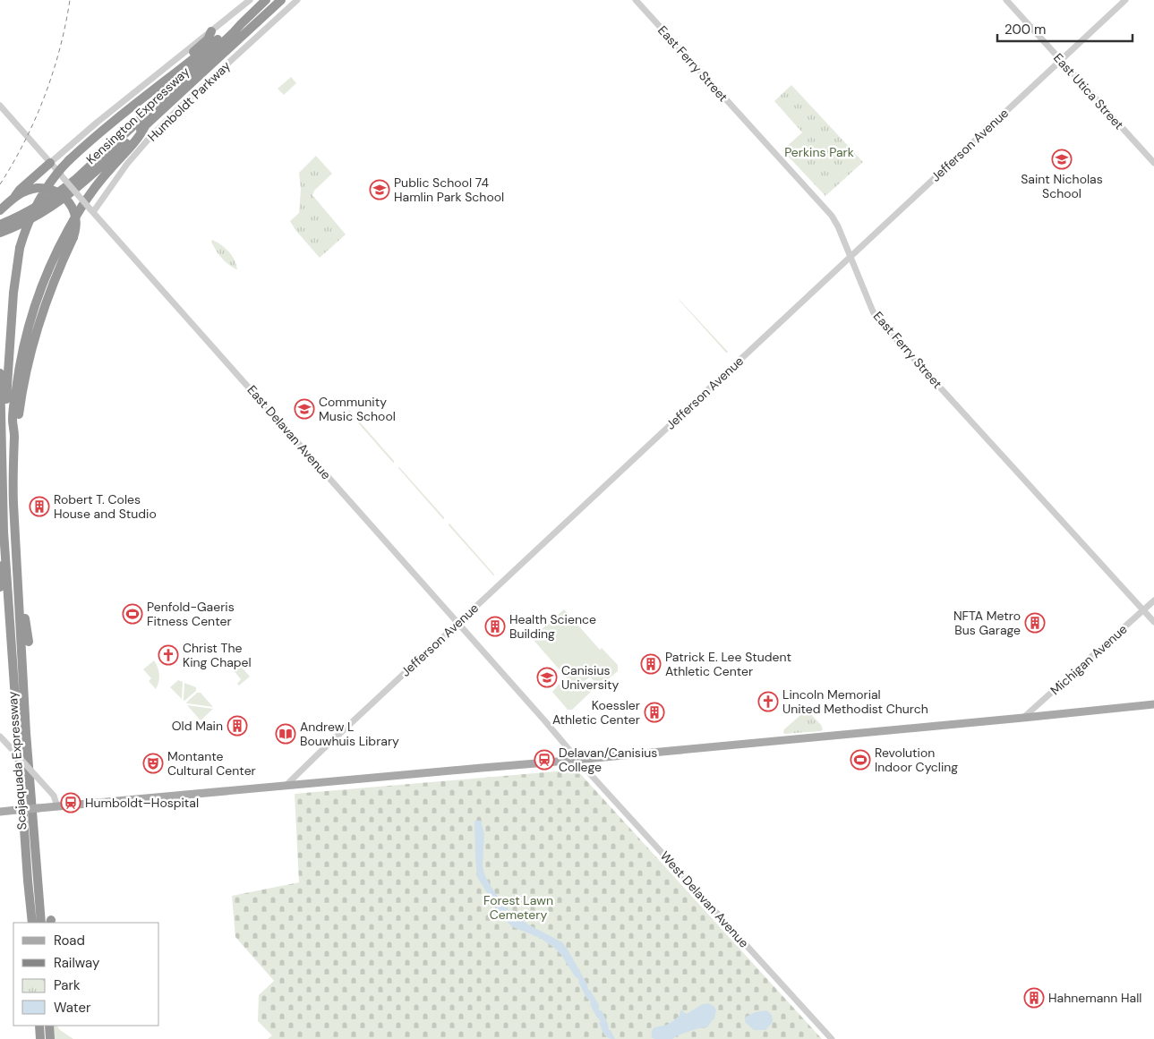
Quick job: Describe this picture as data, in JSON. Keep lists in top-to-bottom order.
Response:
{
  "streets": {
    "highway": ["Kensington Expressway", "Scajaquada Expressway"],
    "street": [
      "East Ferry Street",
      "East Utica Street",
      "Humboldt Parkway",
      "Jefferson Avenue",
      "East Delavan Avenue",
      "Michigan Avenue",
      "West Delavan Avenue"
    ]
  },
  "crossings": [
    ["East Ferry Street", "Jefferson Avenue"],
    ["East Ferry Street", "Michigan Avenue"],
    ["East Utica Street", "Jefferson Avenue"],
    ["Humboldt Parkway", "East Delavan Avenue"],
    ["Jefferson Avenue", "East Delavan Avenue"],
    ["East Delavan Avenue", "West Delavan Avenue"]
  ],
  "parks": ["Perkins Park", "Forest Lawn Cemetery"],
  "places": {
    "school or university": [
      "Saint Nicholas School",
      "Public School 74 Hamlin Park School",
      "Community Music School",
      "Canisius University"
    ],
    "building": [
      "Robert T. Coles House and Studio",
      "NFTA Metro Bus Garage",
      "Health Science Building",
      "Patrick E. Lee Student Athletic Center",
      "Koessler Athletic Center",
      "Old Main",
      "Hahnemann Hall"
    ],
    "sports": ["Penfold-Gaeris Fitness Center", "Revolution Indoor Cycling"],
    "church": ["Christ The King Chapel", "Lincoln Memorial United Methodist Church"],
    "library": ["Andrew L Bouwhuis Library"],
    "station": ["Delavan/Canisius College", "Humboldt–Hospital"],
    "theatre": ["Montante Cultural Center"]
  },
  "legend": [
    "Road",
    "Railway",
    "Park",
    "Water"
  ],
  "scale_bar": "200 m"
}
